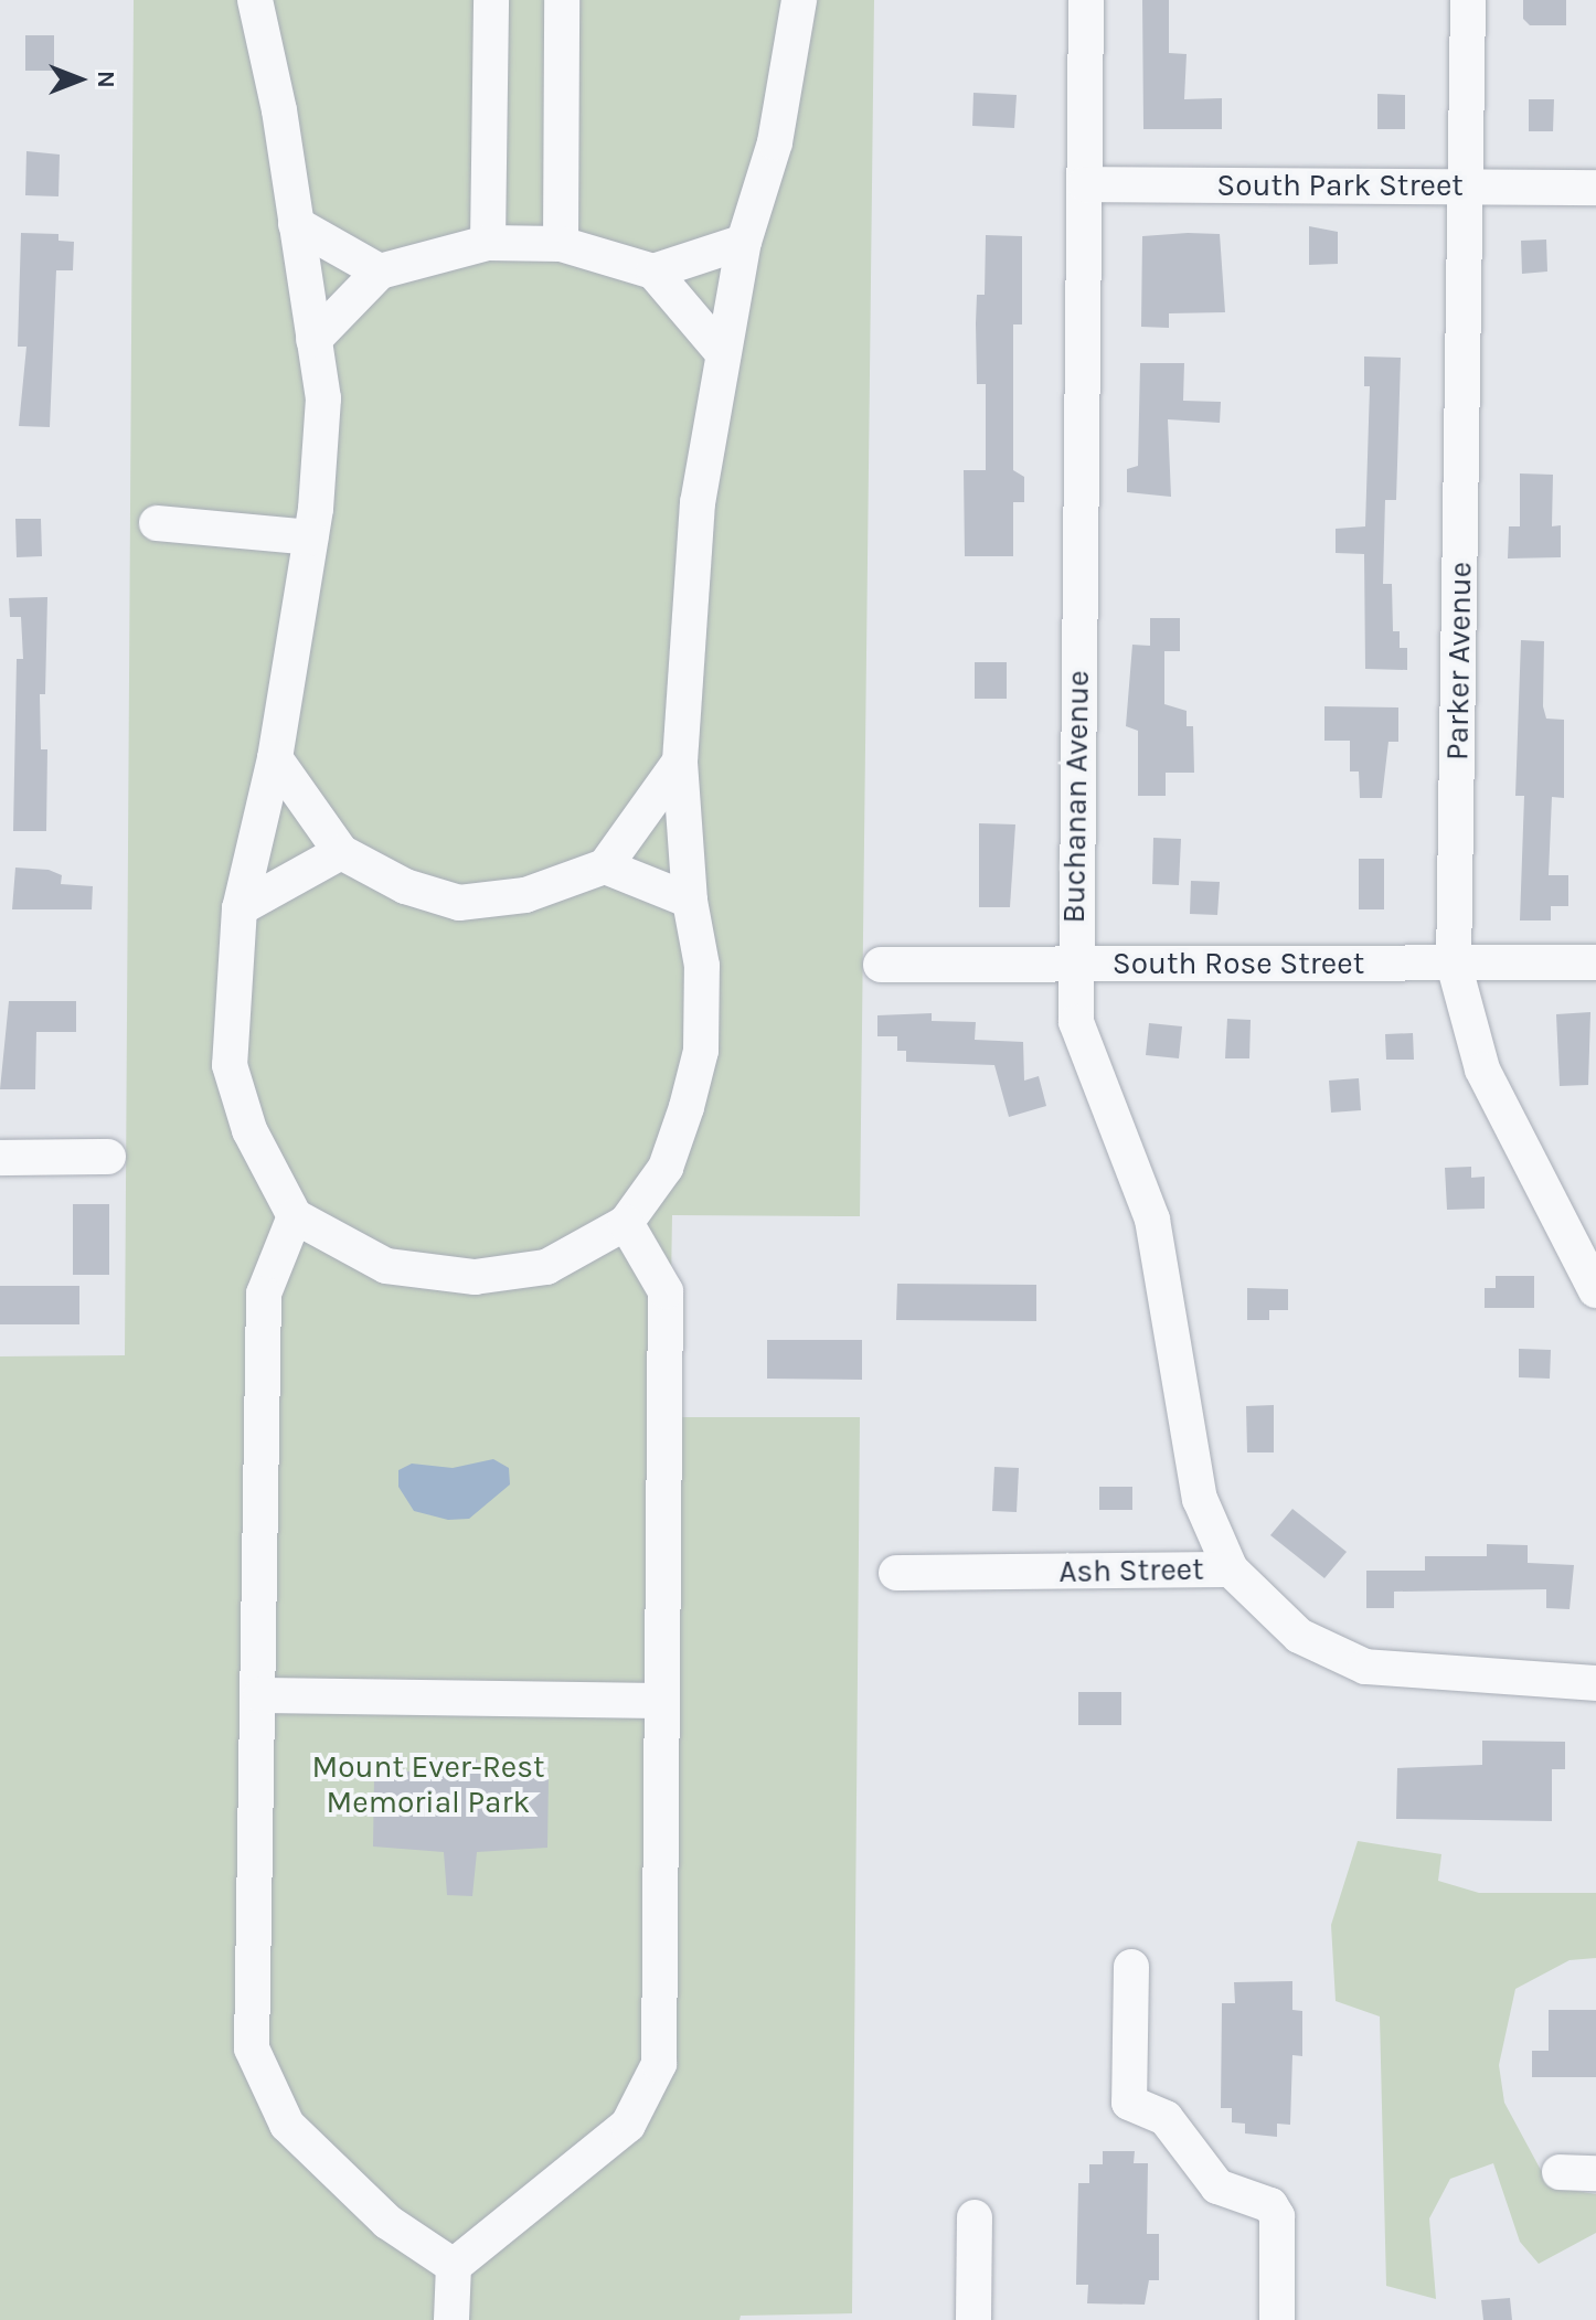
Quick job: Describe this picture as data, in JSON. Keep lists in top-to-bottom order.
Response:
{
  "streets": {
    "street": [
      "South Park Street",
      "Parker Avenue",
      "Buchanan Avenue",
      "South Rose Street",
      "Ash Street"
    ]
  },
  "crossings": [
    ["South Park Street", "Parker Avenue"],
    ["South Park Street", "Buchanan Avenue"],
    ["Parker Avenue", "South Rose Street"],
    ["Buchanan Avenue", "South Rose Street"],
    ["Buchanan Avenue", "Ash Street"]
  ],
  "parks": ["Mount Ever-Rest Memorial Park"],
  "north": "right"
}
